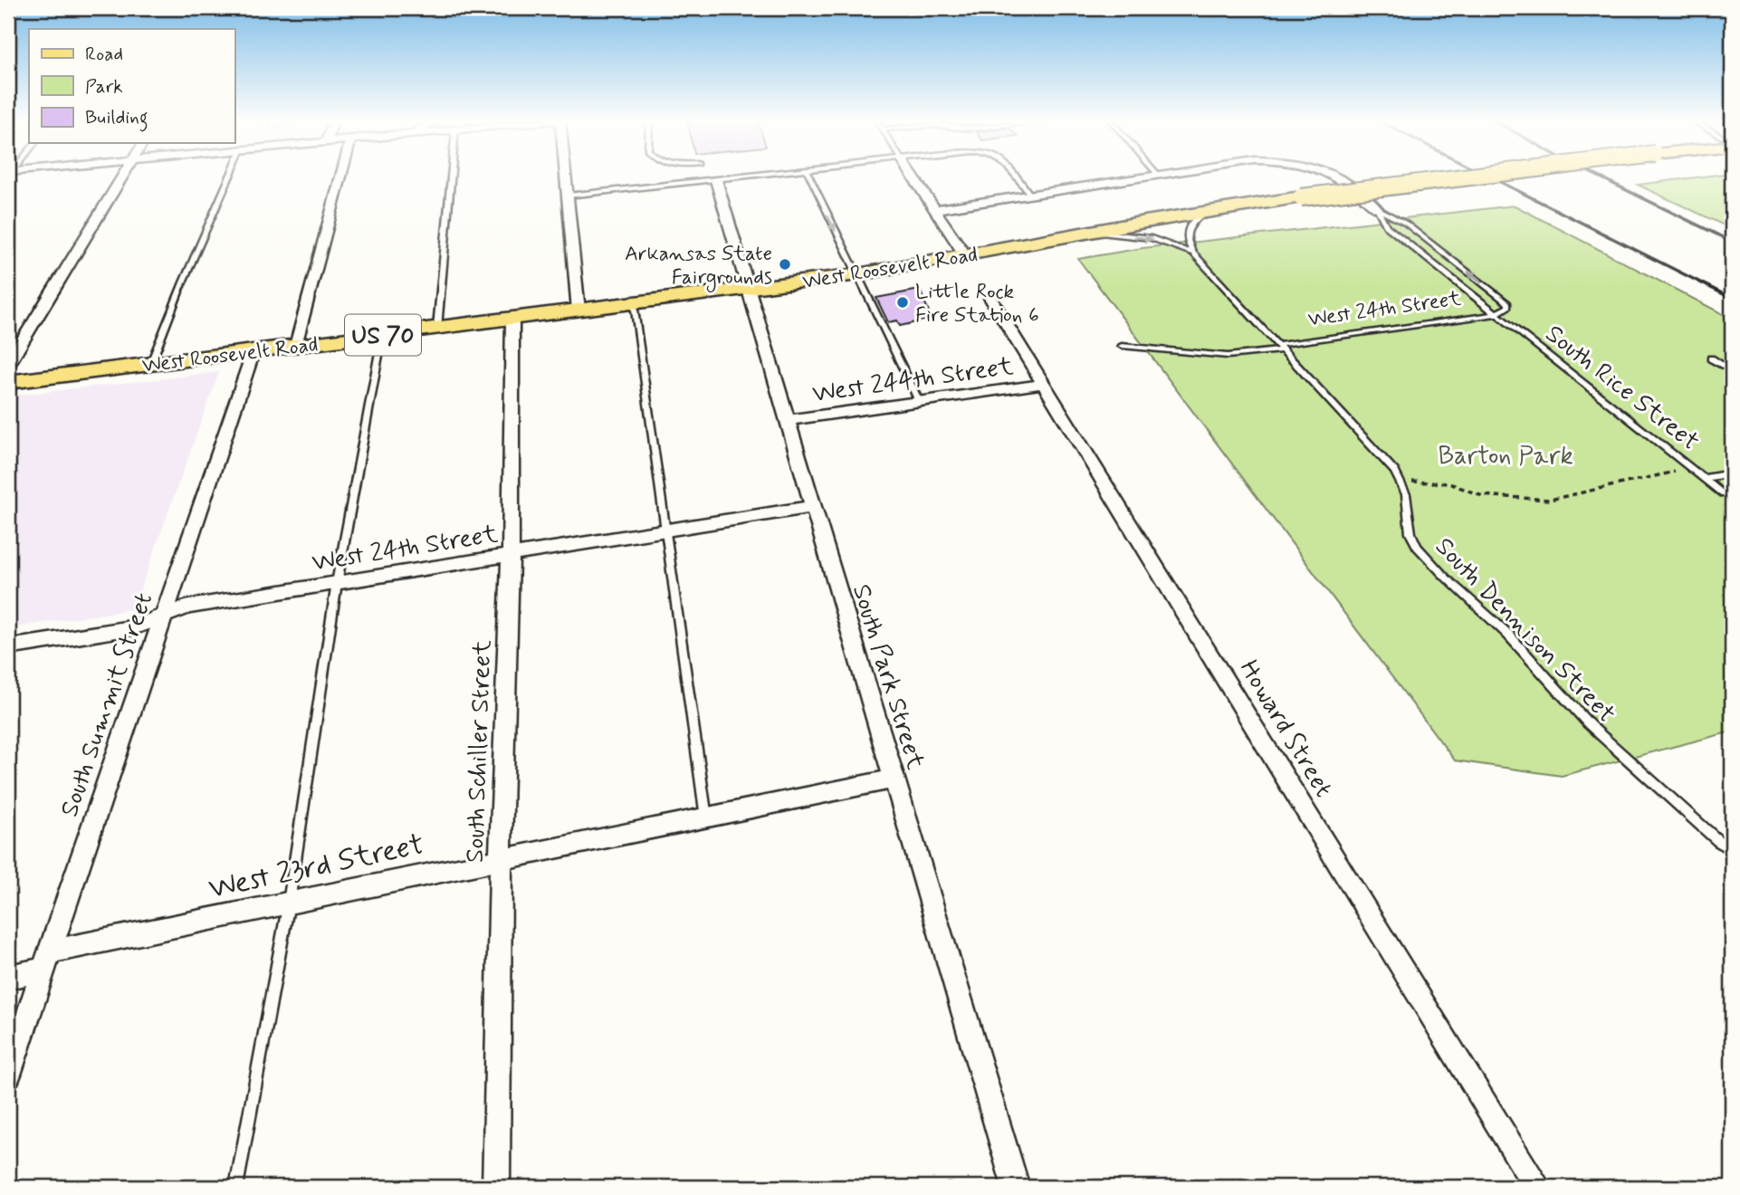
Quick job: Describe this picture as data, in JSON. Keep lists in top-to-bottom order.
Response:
{
  "streets": {
    "main road": ["West Roosevelt Road", "US 70"],
    "street": [
      "West 24th Street",
      "West 244th Street",
      "South Rice Street",
      "South Park Street",
      "South Summit Street",
      "Howard Street",
      "South Schiller Street",
      "West 23rd Street"
    ],
    "lane": ["South Dennison Street"]
  },
  "crossings": [
    ["West Roosevelt Road", "South Park Street"],
    ["West Roosevelt Road", "South Summit Street"],
    ["West Roosevelt Road", "South Schiller Street"],
    ["West 24th Street", "South Rice Street"],
    ["West 24th Street", "South Dennison Street"],
    ["West 24th Street", "South Park Street"],
    ["West 24th Street", "South Summit Street"],
    ["West 24th Street", "South Schiller Street"],
    ["West 244th Street", "South Park Street"],
    ["West 244th Street", "Howard Street"],
    ["South Park Street", "West 23rd Street"],
    ["South Summit Street", "West 23rd Street"],
    ["South Schiller Street", "West 23rd Street"]
  ],
  "parks": ["Barton Park"],
  "places": ["Arkansas State Fairgrounds", "Little Rock Fire Station 6"],
  "legend": ["Road", "Park", "Building"]
}
